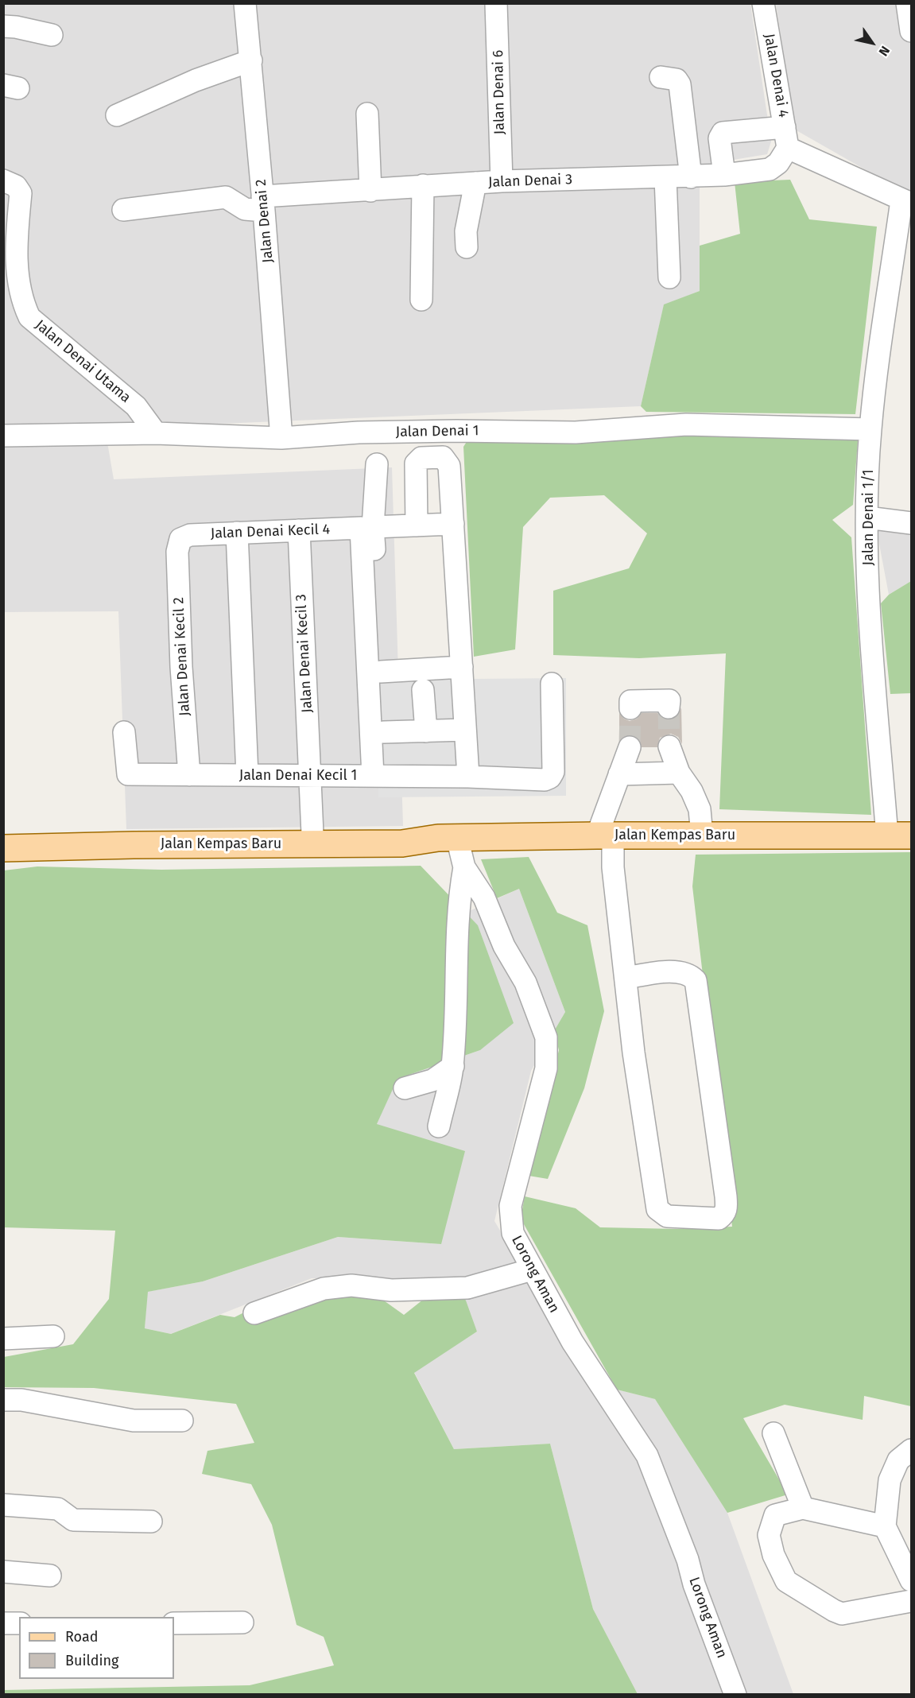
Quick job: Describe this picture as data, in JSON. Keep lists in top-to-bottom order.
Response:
{
  "streets": {
    "main road": ["Jalan Kempas Baru"],
    "street": [
      "Jalan Denai 4",
      "Jalan Denai 6",
      "Jalan Denai 3",
      "Jalan Denai 2",
      "Jalan Denai Utama",
      "Jalan Denai 1",
      "Jalan Denai 1/1",
      "Jalan Denai Kecil 4",
      "Jalan Denai Kecil 3",
      "Jalan Denai Kecil 2",
      "Jalan Denai Kecil 1",
      "Lorong Aman"
    ]
  },
  "crossings": [
    ["Jalan Denai 4", "Jalan Denai 3"],
    ["Jalan Denai 6", "Jalan Denai 3"],
    ["Jalan Denai 3", "Jalan Denai 2"],
    ["Jalan Denai 2", "Jalan Denai 1"],
    ["Jalan Denai Utama", "Jalan Denai 1"],
    ["Jalan Denai 1", "Jalan Denai 1/1"],
    ["Jalan Denai 1/1", "Jalan Kempas Baru"],
    ["Jalan Denai Kecil 4", "Jalan Denai Kecil 3"],
    ["Jalan Denai Kecil 4", "Jalan Denai Kecil 2"],
    ["Jalan Denai Kecil 3", "Jalan Denai Kecil 1"],
    ["Jalan Denai Kecil 3", "Jalan Kempas Baru"],
    ["Jalan Denai Kecil 2", "Jalan Denai Kecil 1"],
    ["Jalan Kempas Baru", "Lorong Aman"]
  ],
  "legend": ["Road", "Building"],
  "north": "bottom right"
}
